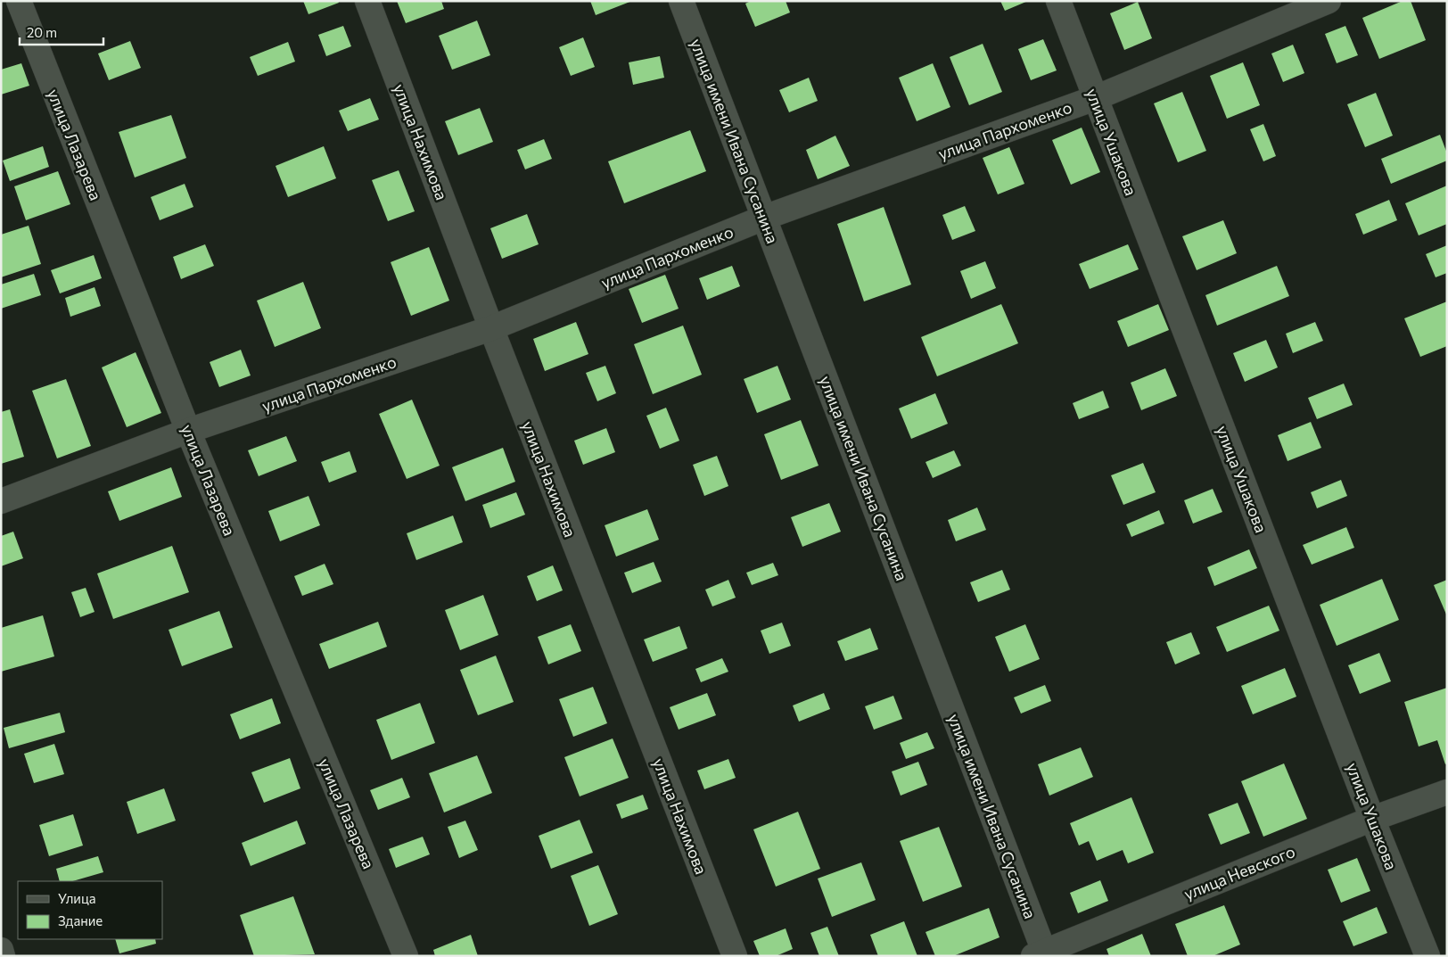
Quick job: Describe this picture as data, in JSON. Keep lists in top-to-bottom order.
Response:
{
  "streets": {
    "street": [
      "улица Пархоменко",
      "улица имени Ивана Сусанина",
      "улица Нахимова",
      "улица Ушакова",
      "улица Лазарева",
      "улица Невского"
    ]
  },
  "crossings": [
    ["улица Пархоменко", "улица имени Ивана Сусанина"],
    ["улица Пархоменко", "улица Нахимова"],
    ["улица Пархоменко", "улица Ушакова"],
    ["улица Пархоменко", "улица Лазарева"],
    ["улица имени Ивана Сусанина", "улица Невского"],
    ["улица Ушакова", "улица Невского"]
  ],
  "legend": ["Улица", "Здание"],
  "scale_bar": "20 m"
}
